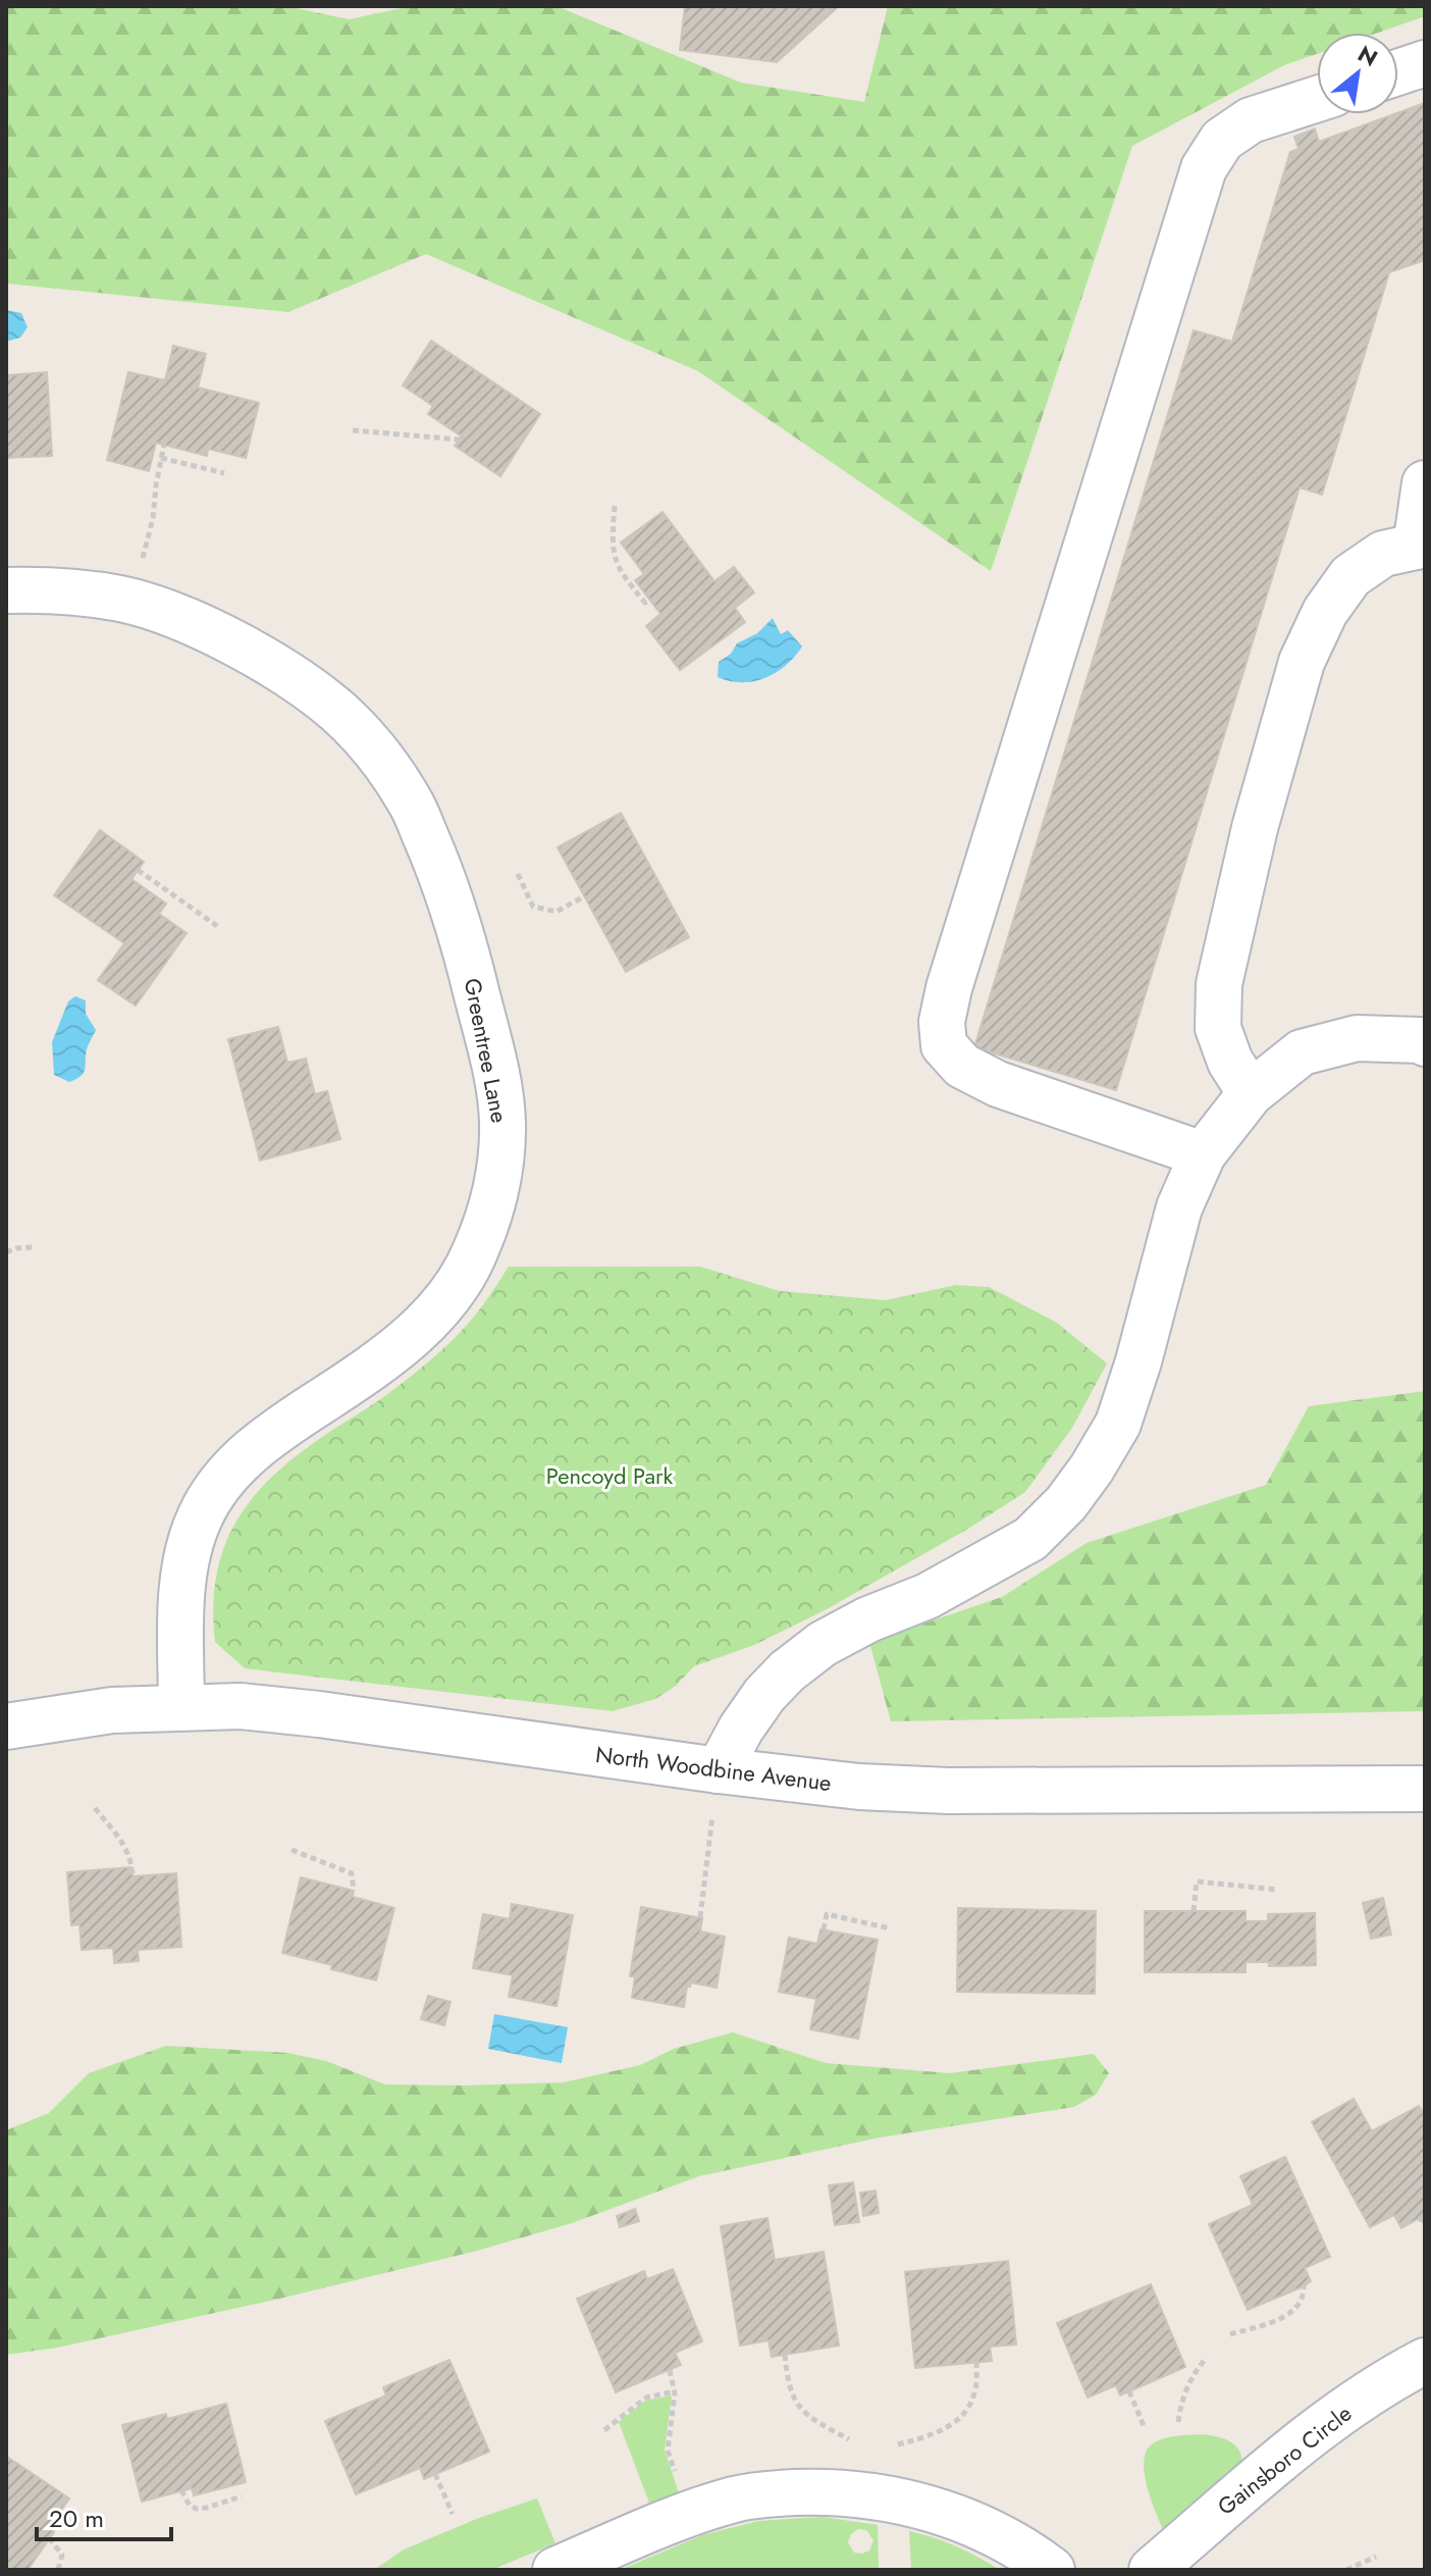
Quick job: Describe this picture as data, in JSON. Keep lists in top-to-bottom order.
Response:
{
  "streets": {
    "street": ["Greentree Lane", "North Woodbine Avenue", "Gainsboro Circle"]
  },
  "crossings": [
    ["Greentree Lane", "North Woodbine Avenue"]
  ],
  "parks": ["Pencoyd Park"],
  "scale_bar": "20 m",
  "north": "top right"
}
